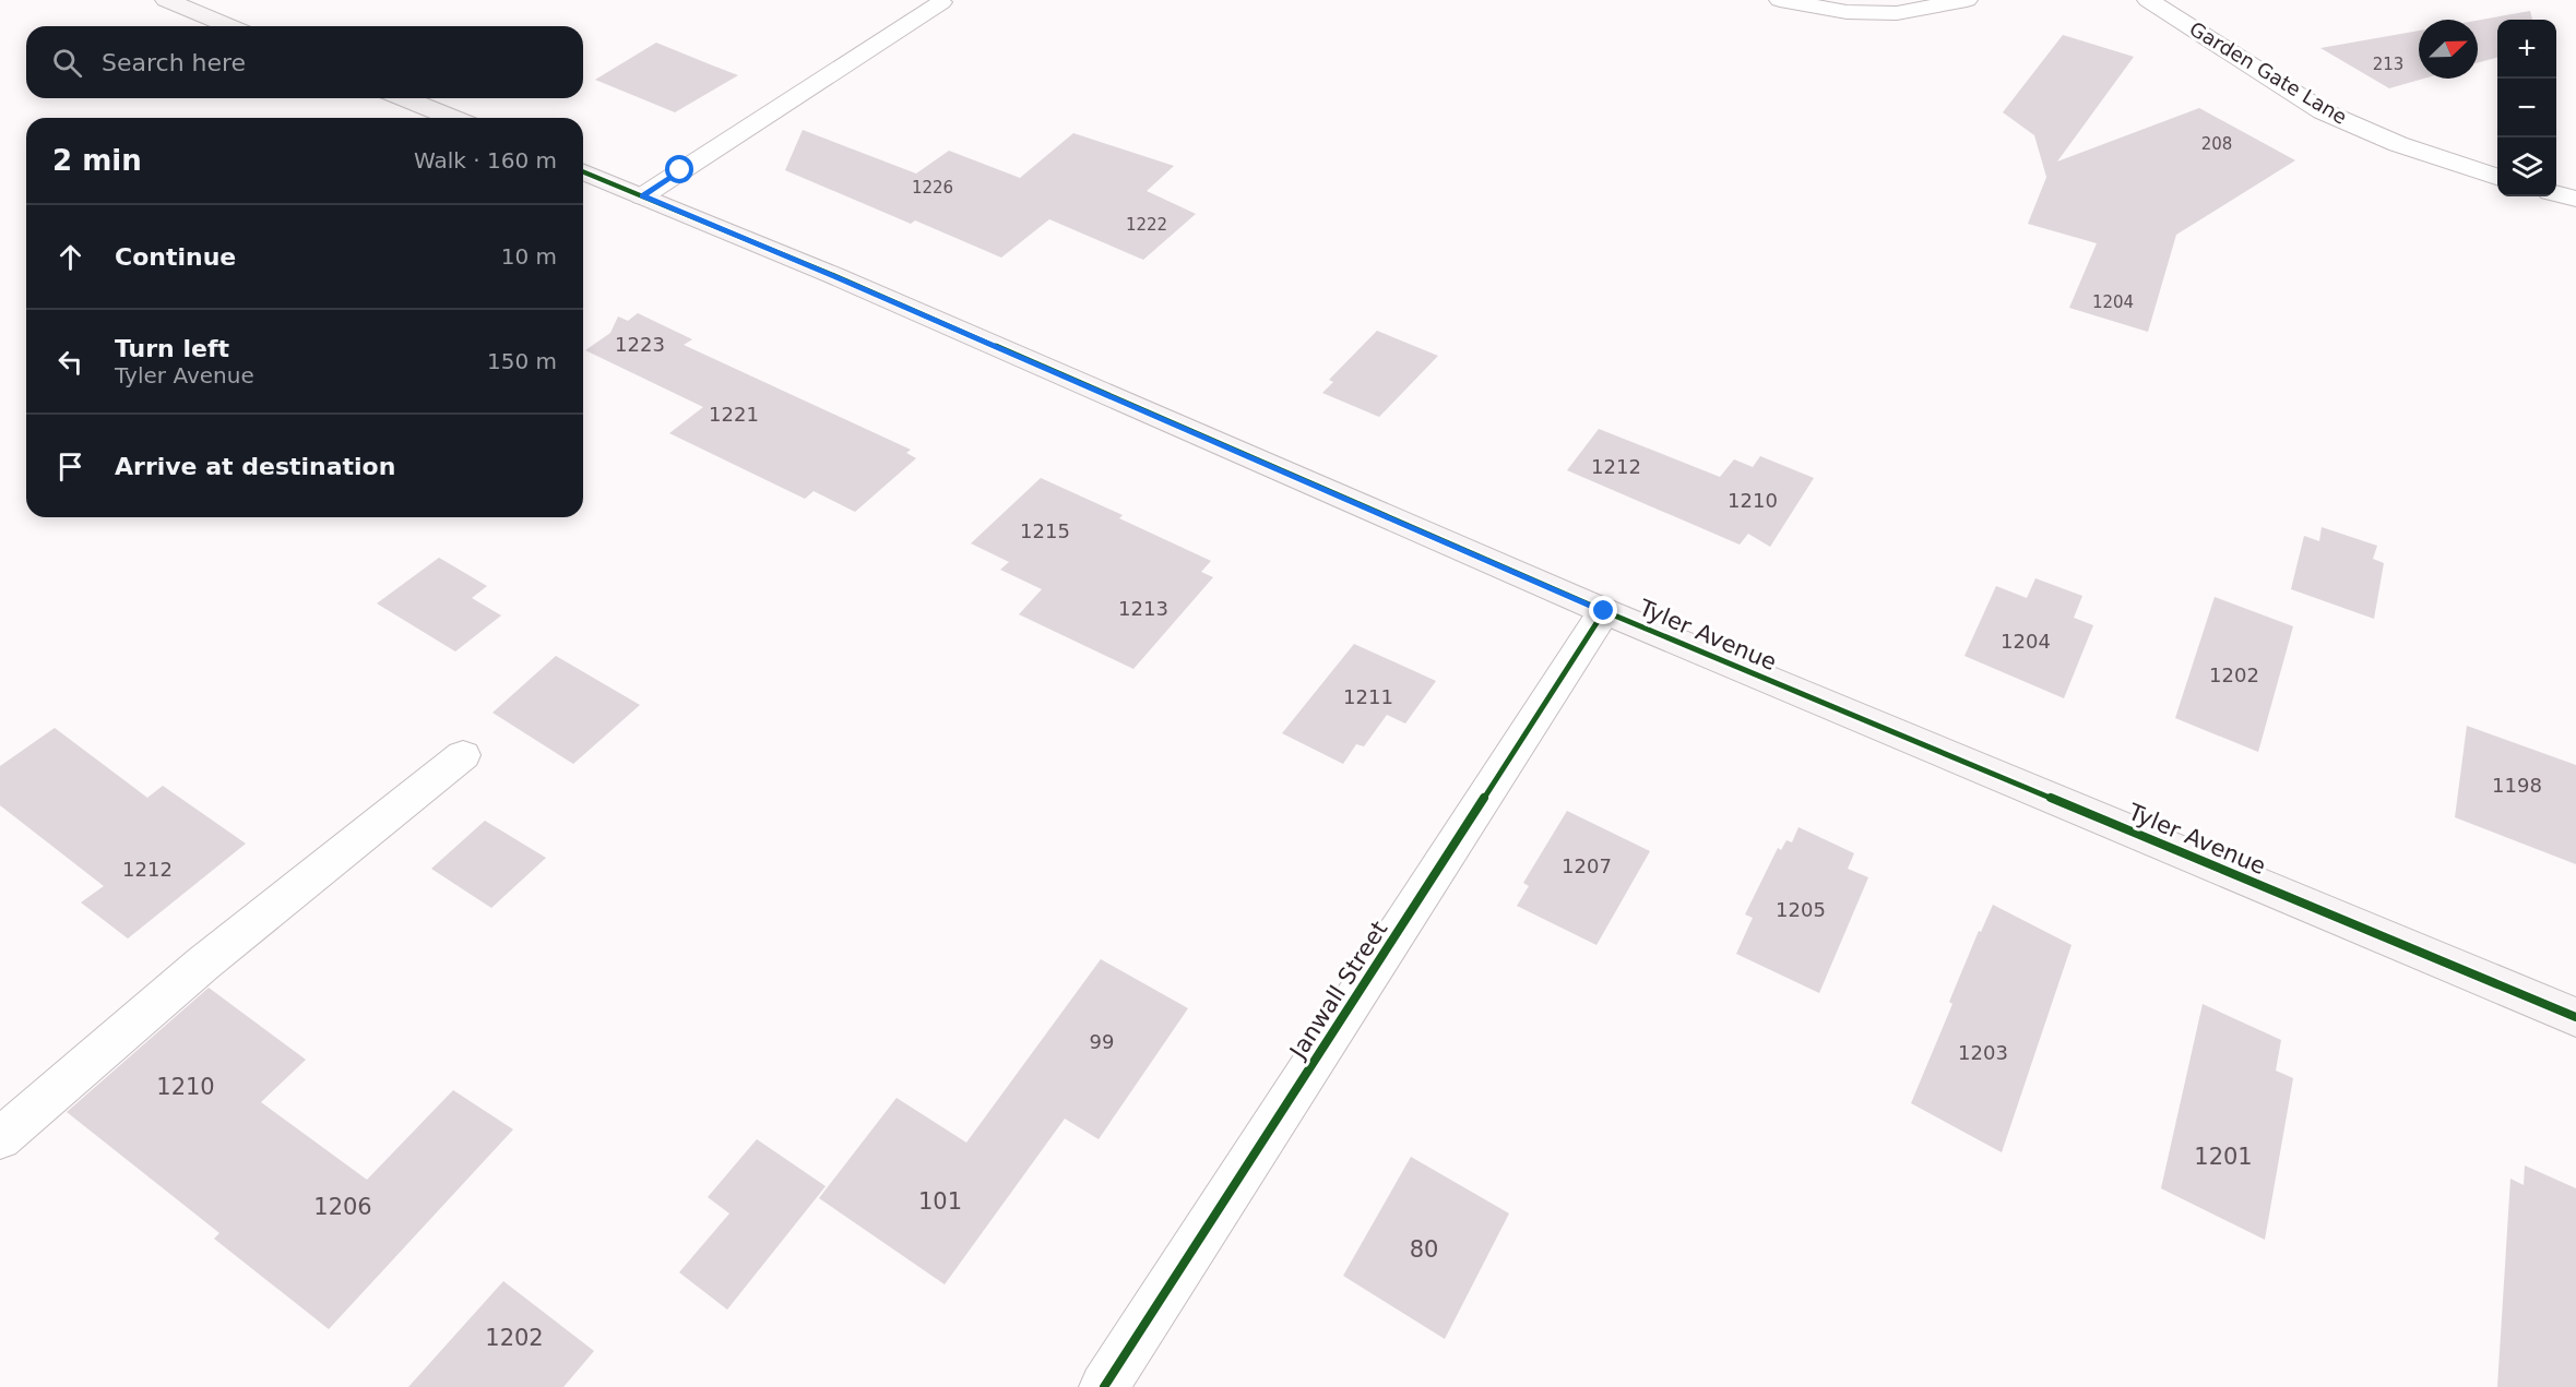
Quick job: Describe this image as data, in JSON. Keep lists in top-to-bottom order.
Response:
{
  "streets": {
    "street": ["Garden Gate Lane", "Tyler Avenue", "Janwall Street"]
  },
  "crossings": [
    ["Tyler Avenue", "Janwall Street"]
  ],
  "house_numbers": [
    "213",
    "208",
    "1226",
    "1222",
    "1204",
    "1223",
    "1221",
    "1212",
    "1210",
    "1215",
    "1213",
    "1204",
    "1202",
    "1211",
    "1198",
    "1207",
    "1212",
    "1205",
    "99",
    "1203",
    "1210",
    "1201",
    "101",
    "1206",
    "80",
    "1202"
  ],
  "north": "top right",
  "page": {
    "map_buttons": ["+", "−"],
    "search": "Search here",
    "heading": ["2 min", "Walk · 160 m"],
    "list": [
      ["Continue", "10 m"],
      ["Turn left", "Tyler Avenue", "150 m"],
      "Arrive at destination"
    ]
  }
}
